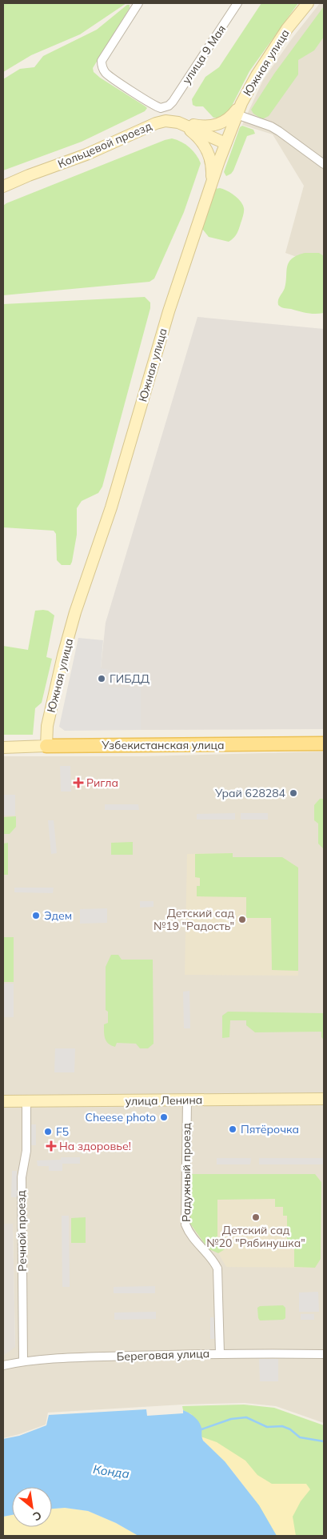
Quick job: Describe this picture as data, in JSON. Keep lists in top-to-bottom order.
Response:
{
  "streets": {
    "main road": [
      "Южная улица",
      "Кольцевой проезд",
      "Узбекистанская улица",
      "улица Ленина"
    ],
    "street": [
      "улица 9 Мая",
      "Радужный проезд",
      "Речной проезд",
      "Береговая улица"
    ]
  },
  "crossings": [
    ["Южная улица", "Кольцевой проезд"],
    ["Южная улица", "Узбекистанская улица"],
    ["улица Ленина", "Радужный проезд"],
    ["улица Ленина", "Речной проезд"],
    ["Радужный проезд", "Береговая улица"],
    ["Речной проезд", "Береговая улица"]
  ],
  "water": ["Конда"],
  "places": {
    "other": [
      "ГИБДД",
      "Урай 628284",
      "Эдем",
      "Детский сад №19 \"Радость\"",
      "Cheese photo",
      "Пятёрочка",
      "F5",
      "Детский сад №20 \"Рябинушка\""
    ],
    "health": ["Ригла", "На здоровье!"]
  },
  "north": "bottom right"
}
